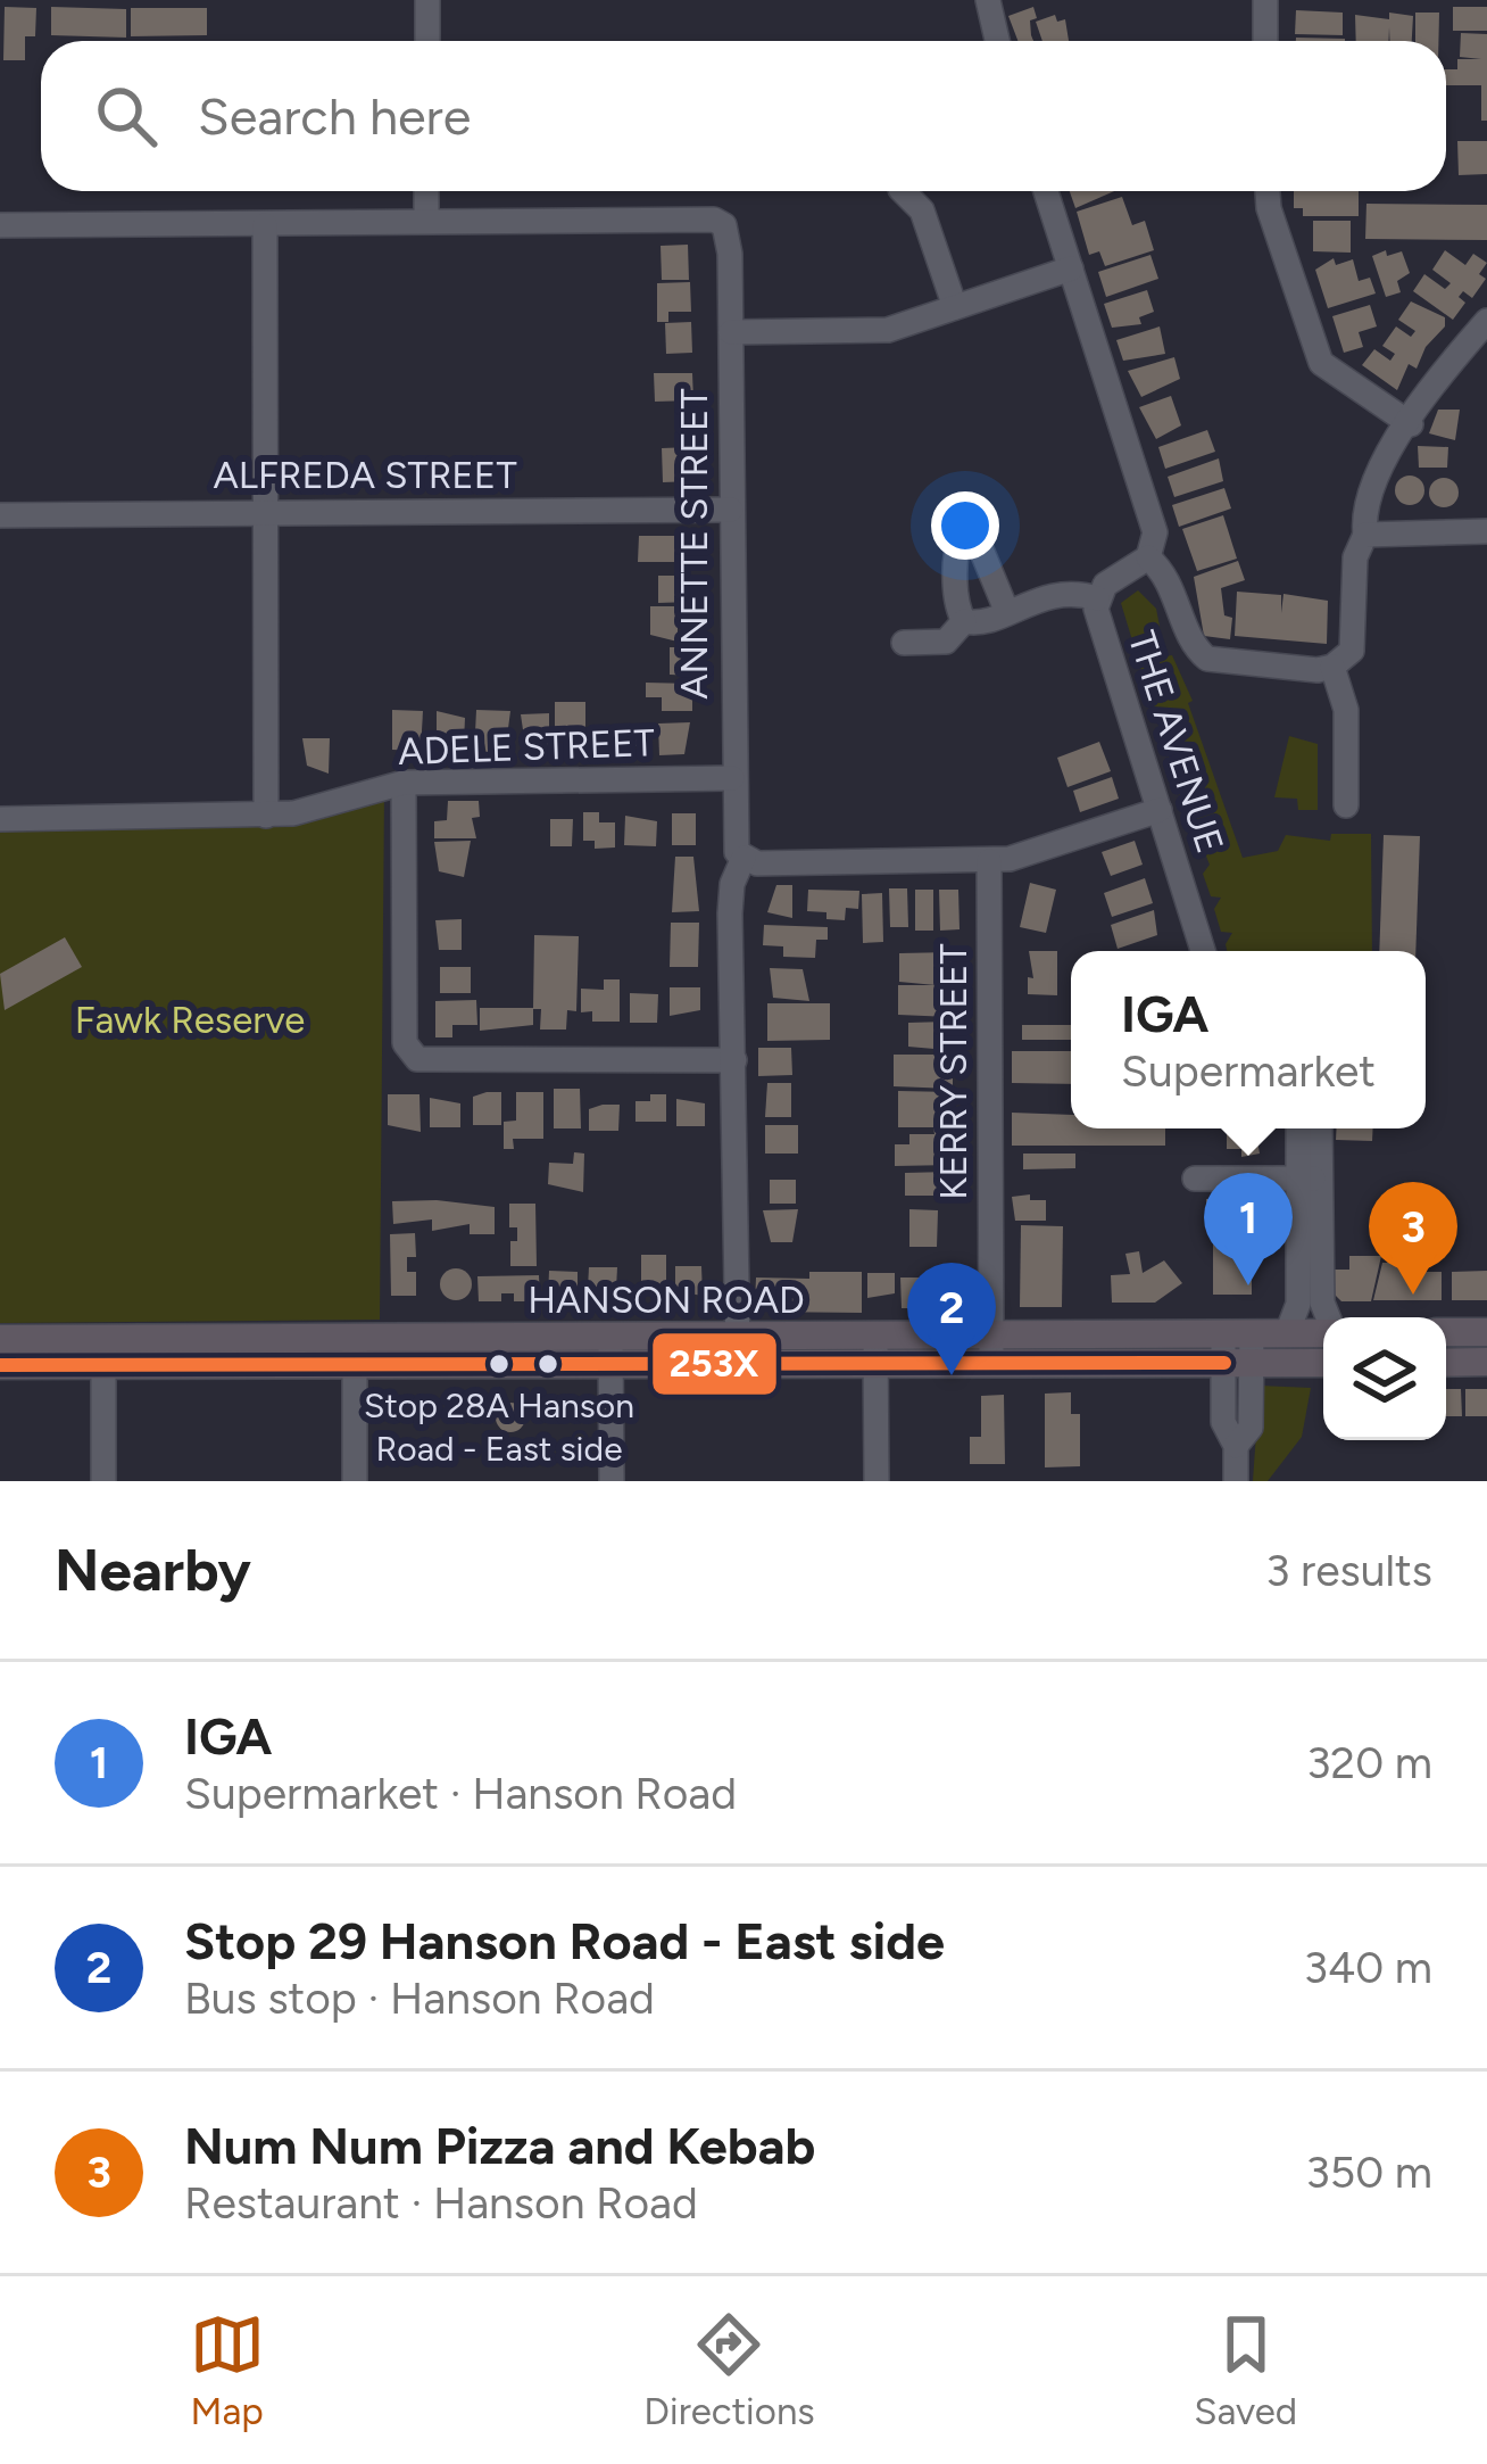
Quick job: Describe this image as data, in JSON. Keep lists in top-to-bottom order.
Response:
{
  "streets": {
    "main road": ["HANSON ROAD"],
    "street": [
      "ALFREDA STREET",
      "ANNETTE STREET",
      "THE AVENUE",
      "ADELE STREET",
      "KERRY STREET"
    ]
  },
  "crossings": [
    ["ALFREDA STREET", "ANNETTE STREET"],
    ["ANNETTE STREET", "ADELE STREET"],
    ["ANNETTE STREET", "HANSON ROAD"],
    ["KERRY STREET", "HANSON ROAD"]
  ],
  "parks": ["Fawk Reserve"],
  "places": ["Stop 28A Hanson Road - East side"],
  "lines": ["transit line 253X"],
  "page": {
    "search": "Search here",
    "popup": ["IGA", "Supermarket"],
    "pins": ["1", "3", "2"],
    "heading": ["Nearby", "3 results"],
    "list": [
      {
        "mark": "1",
        "name": "IGA",
        "note": "Supermarket · Hanson Road",
        "value": "320 m"
      },
      {
        "mark": "2",
        "name": "Stop 29 Hanson Road - East side",
        "note": "Bus stop · Hanson Road",
        "value": "340 m"
      },
      {
        "mark": "3",
        "name": "Num Num Pizza and Kebab",
        "note": "Restaurant · Hanson Road",
        "value": "350 m"
      }
    ],
    "nav": ["Map", "Directions", "Saved"]
  }
}
